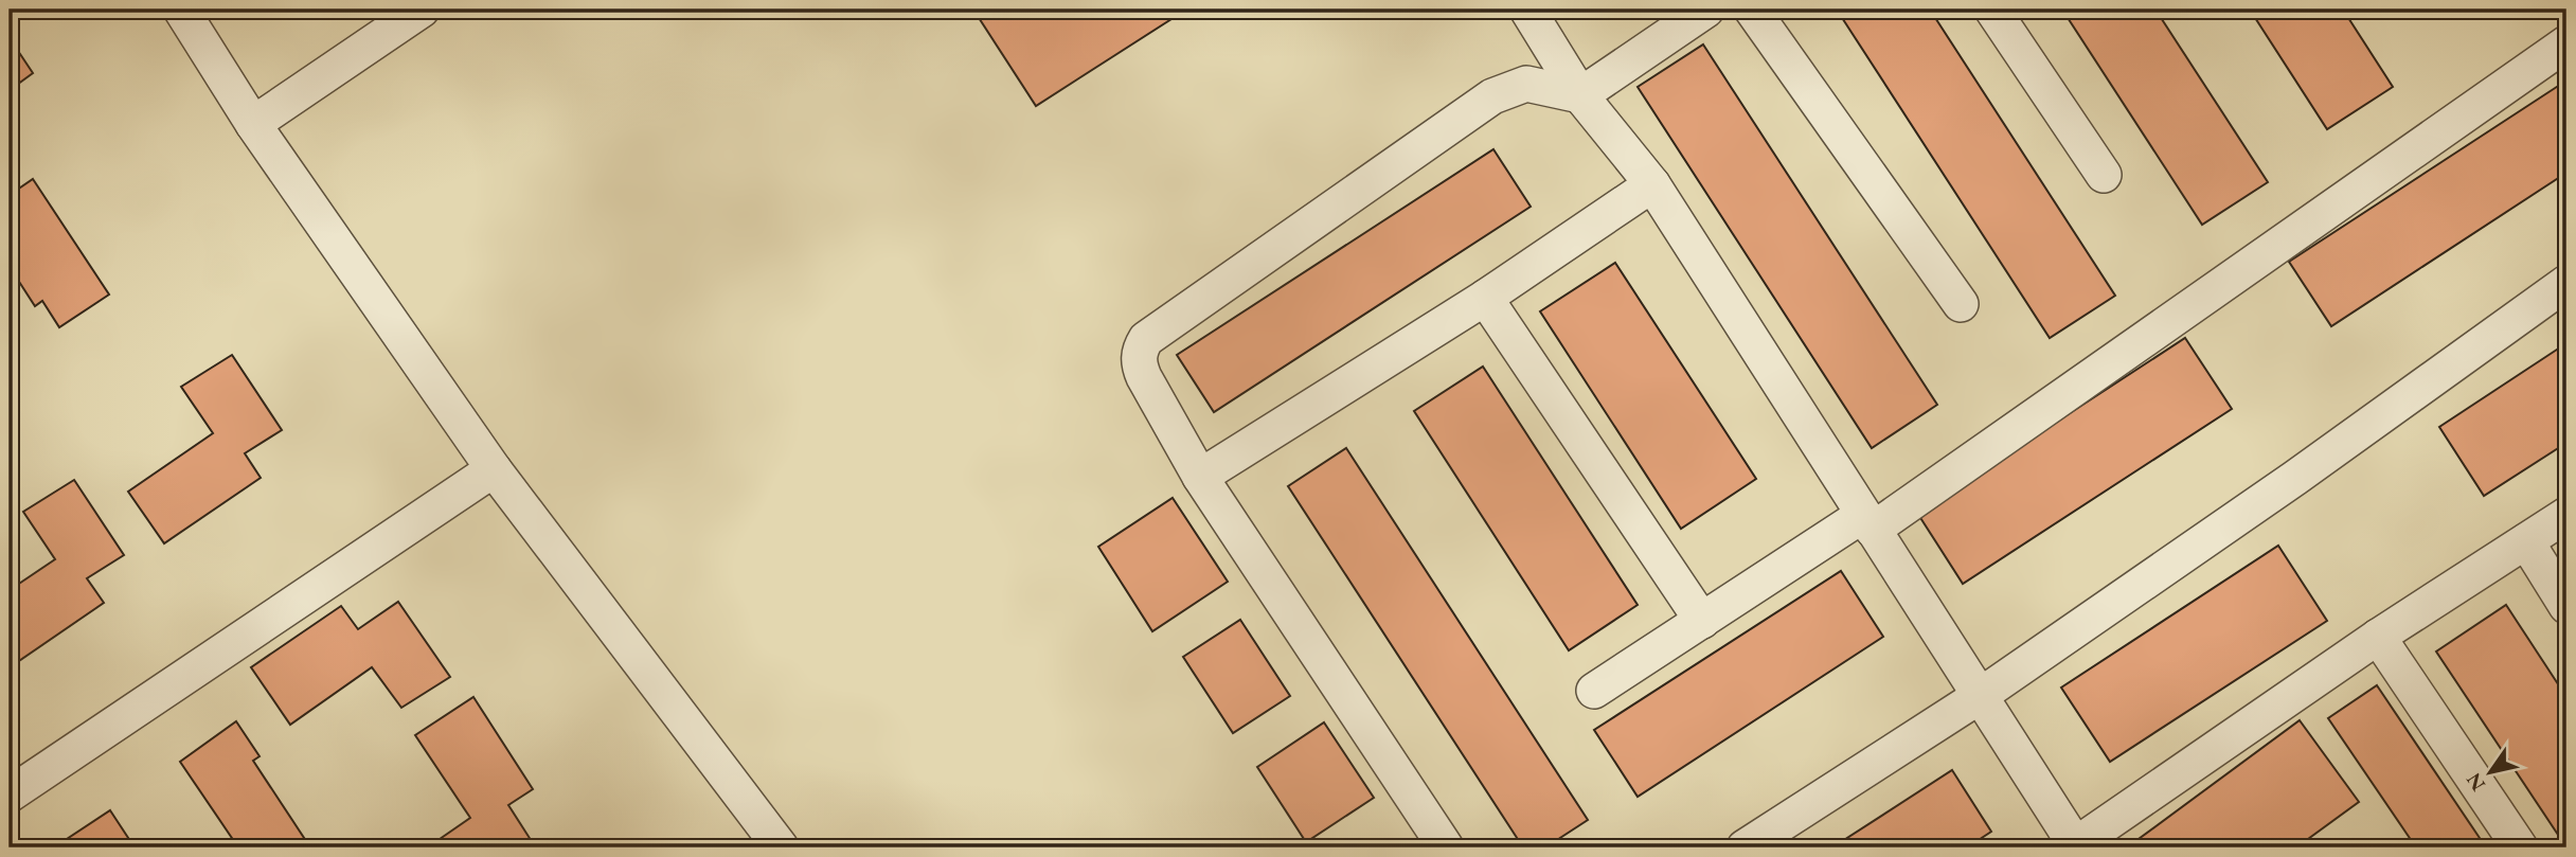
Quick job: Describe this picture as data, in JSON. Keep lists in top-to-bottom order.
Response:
{
  "north": "bottom left"
}
